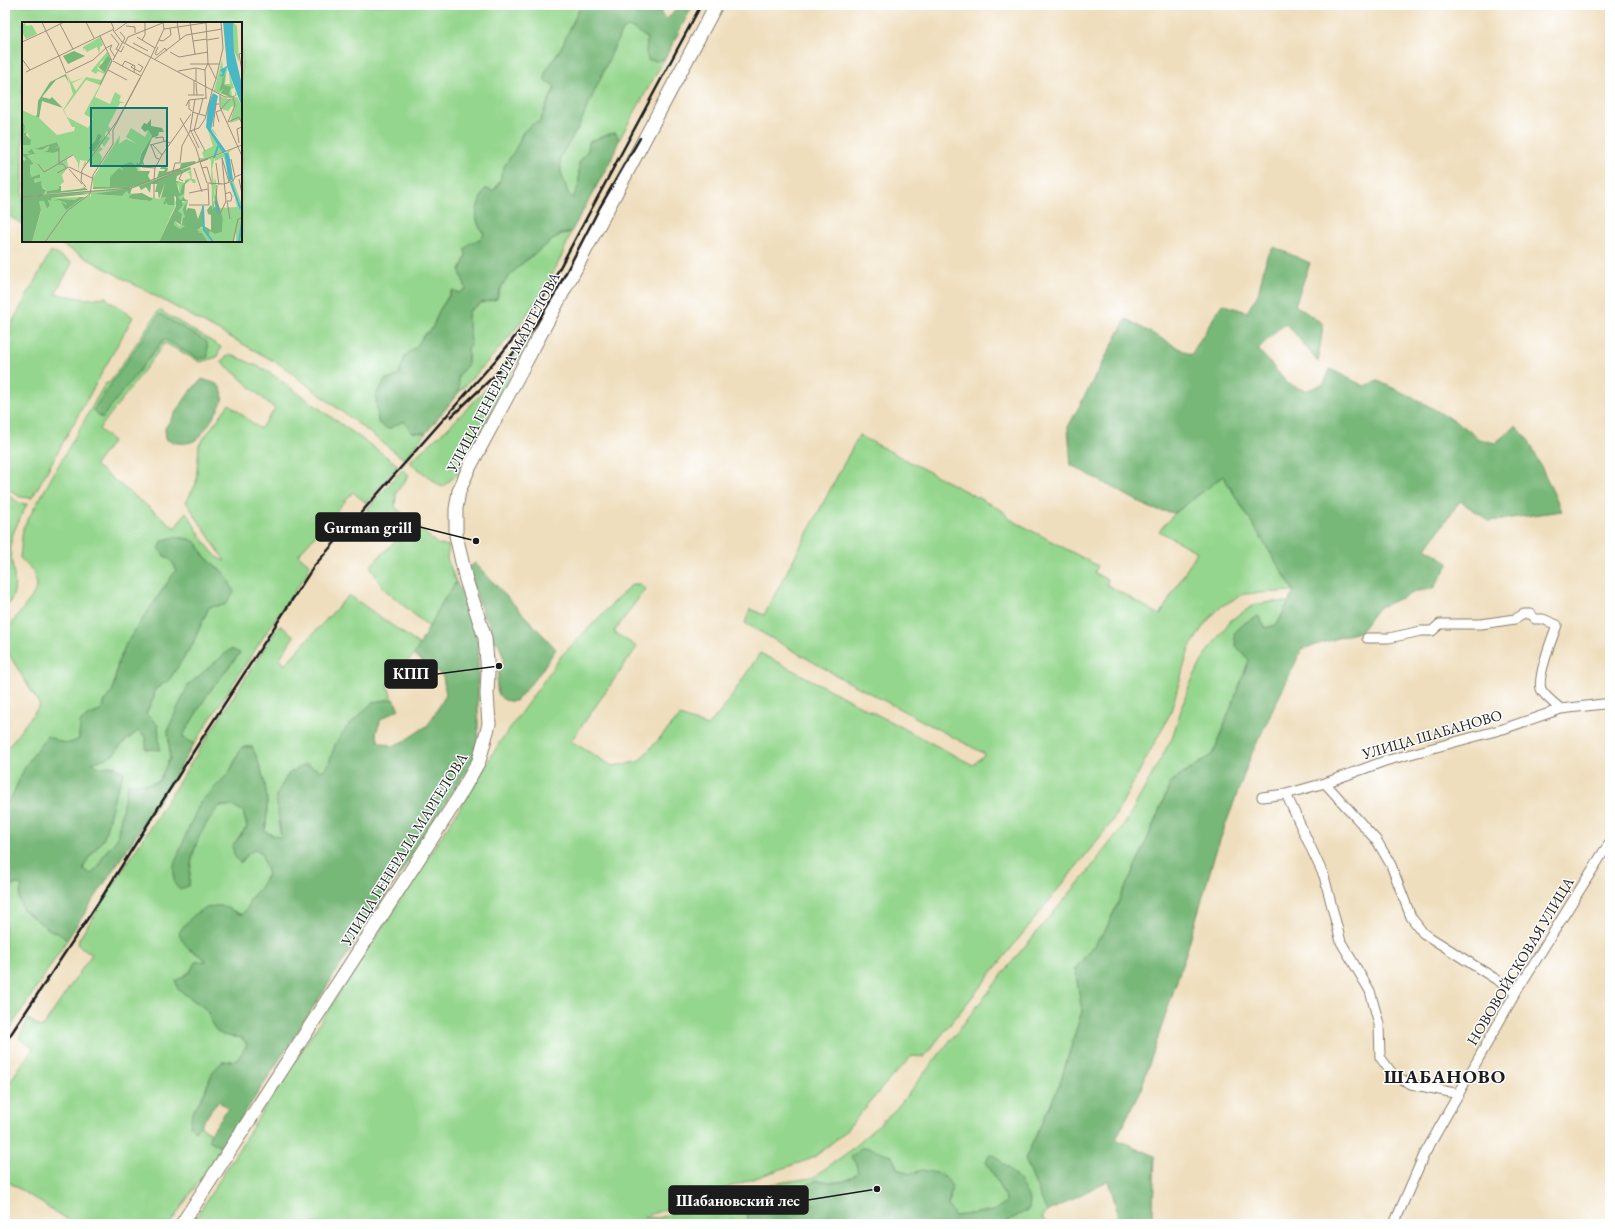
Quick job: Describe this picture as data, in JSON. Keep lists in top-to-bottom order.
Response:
{
  "streets": {
    "main road": ["УЛИЦА ГЕНЕРАЛА МАРГЕЛОВА"],
    "street": ["УЛИЦА ШАБАНОВО", "НОВОВОЙСКОВАЯ УЛИЦА"]
  },
  "districts": ["ШАБАНОВО"],
  "places": ["Gurman grill", "КПП", "Шабановский лес"]
}
